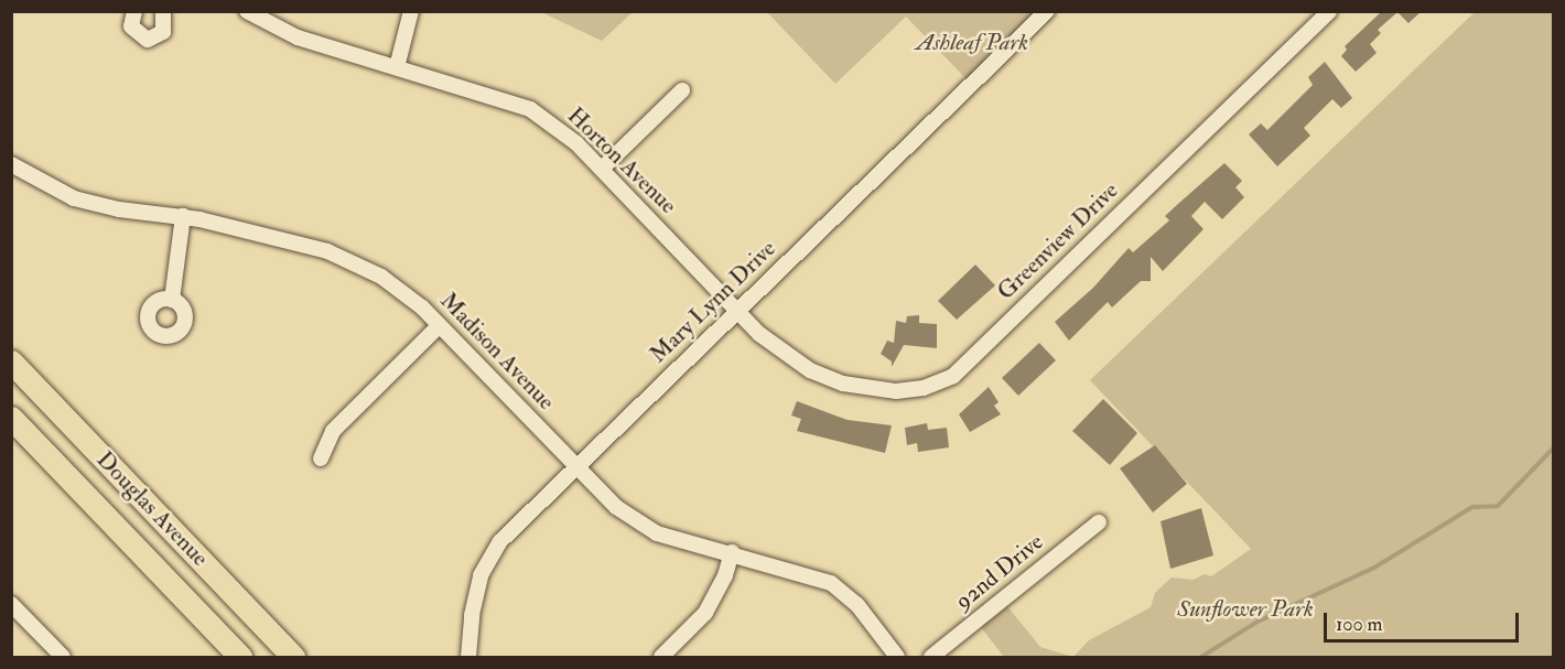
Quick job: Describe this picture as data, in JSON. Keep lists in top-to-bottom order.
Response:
{
  "streets": {
    "main road": ["Douglas Avenue"],
    "street": [
      "Horton Avenue",
      "Greenview Drive",
      "Mary Lynn Drive",
      "Madison Avenue",
      "92nd Drive"
    ]
  },
  "crossings": [
    ["Horton Avenue", "Greenview Drive"],
    ["Horton Avenue", "Mary Lynn Drive"],
    ["Mary Lynn Drive", "Madison Avenue"]
  ],
  "parks": ["Ashleaf Park", "Sunflower Park"],
  "scale_bar": "100 m"
}
